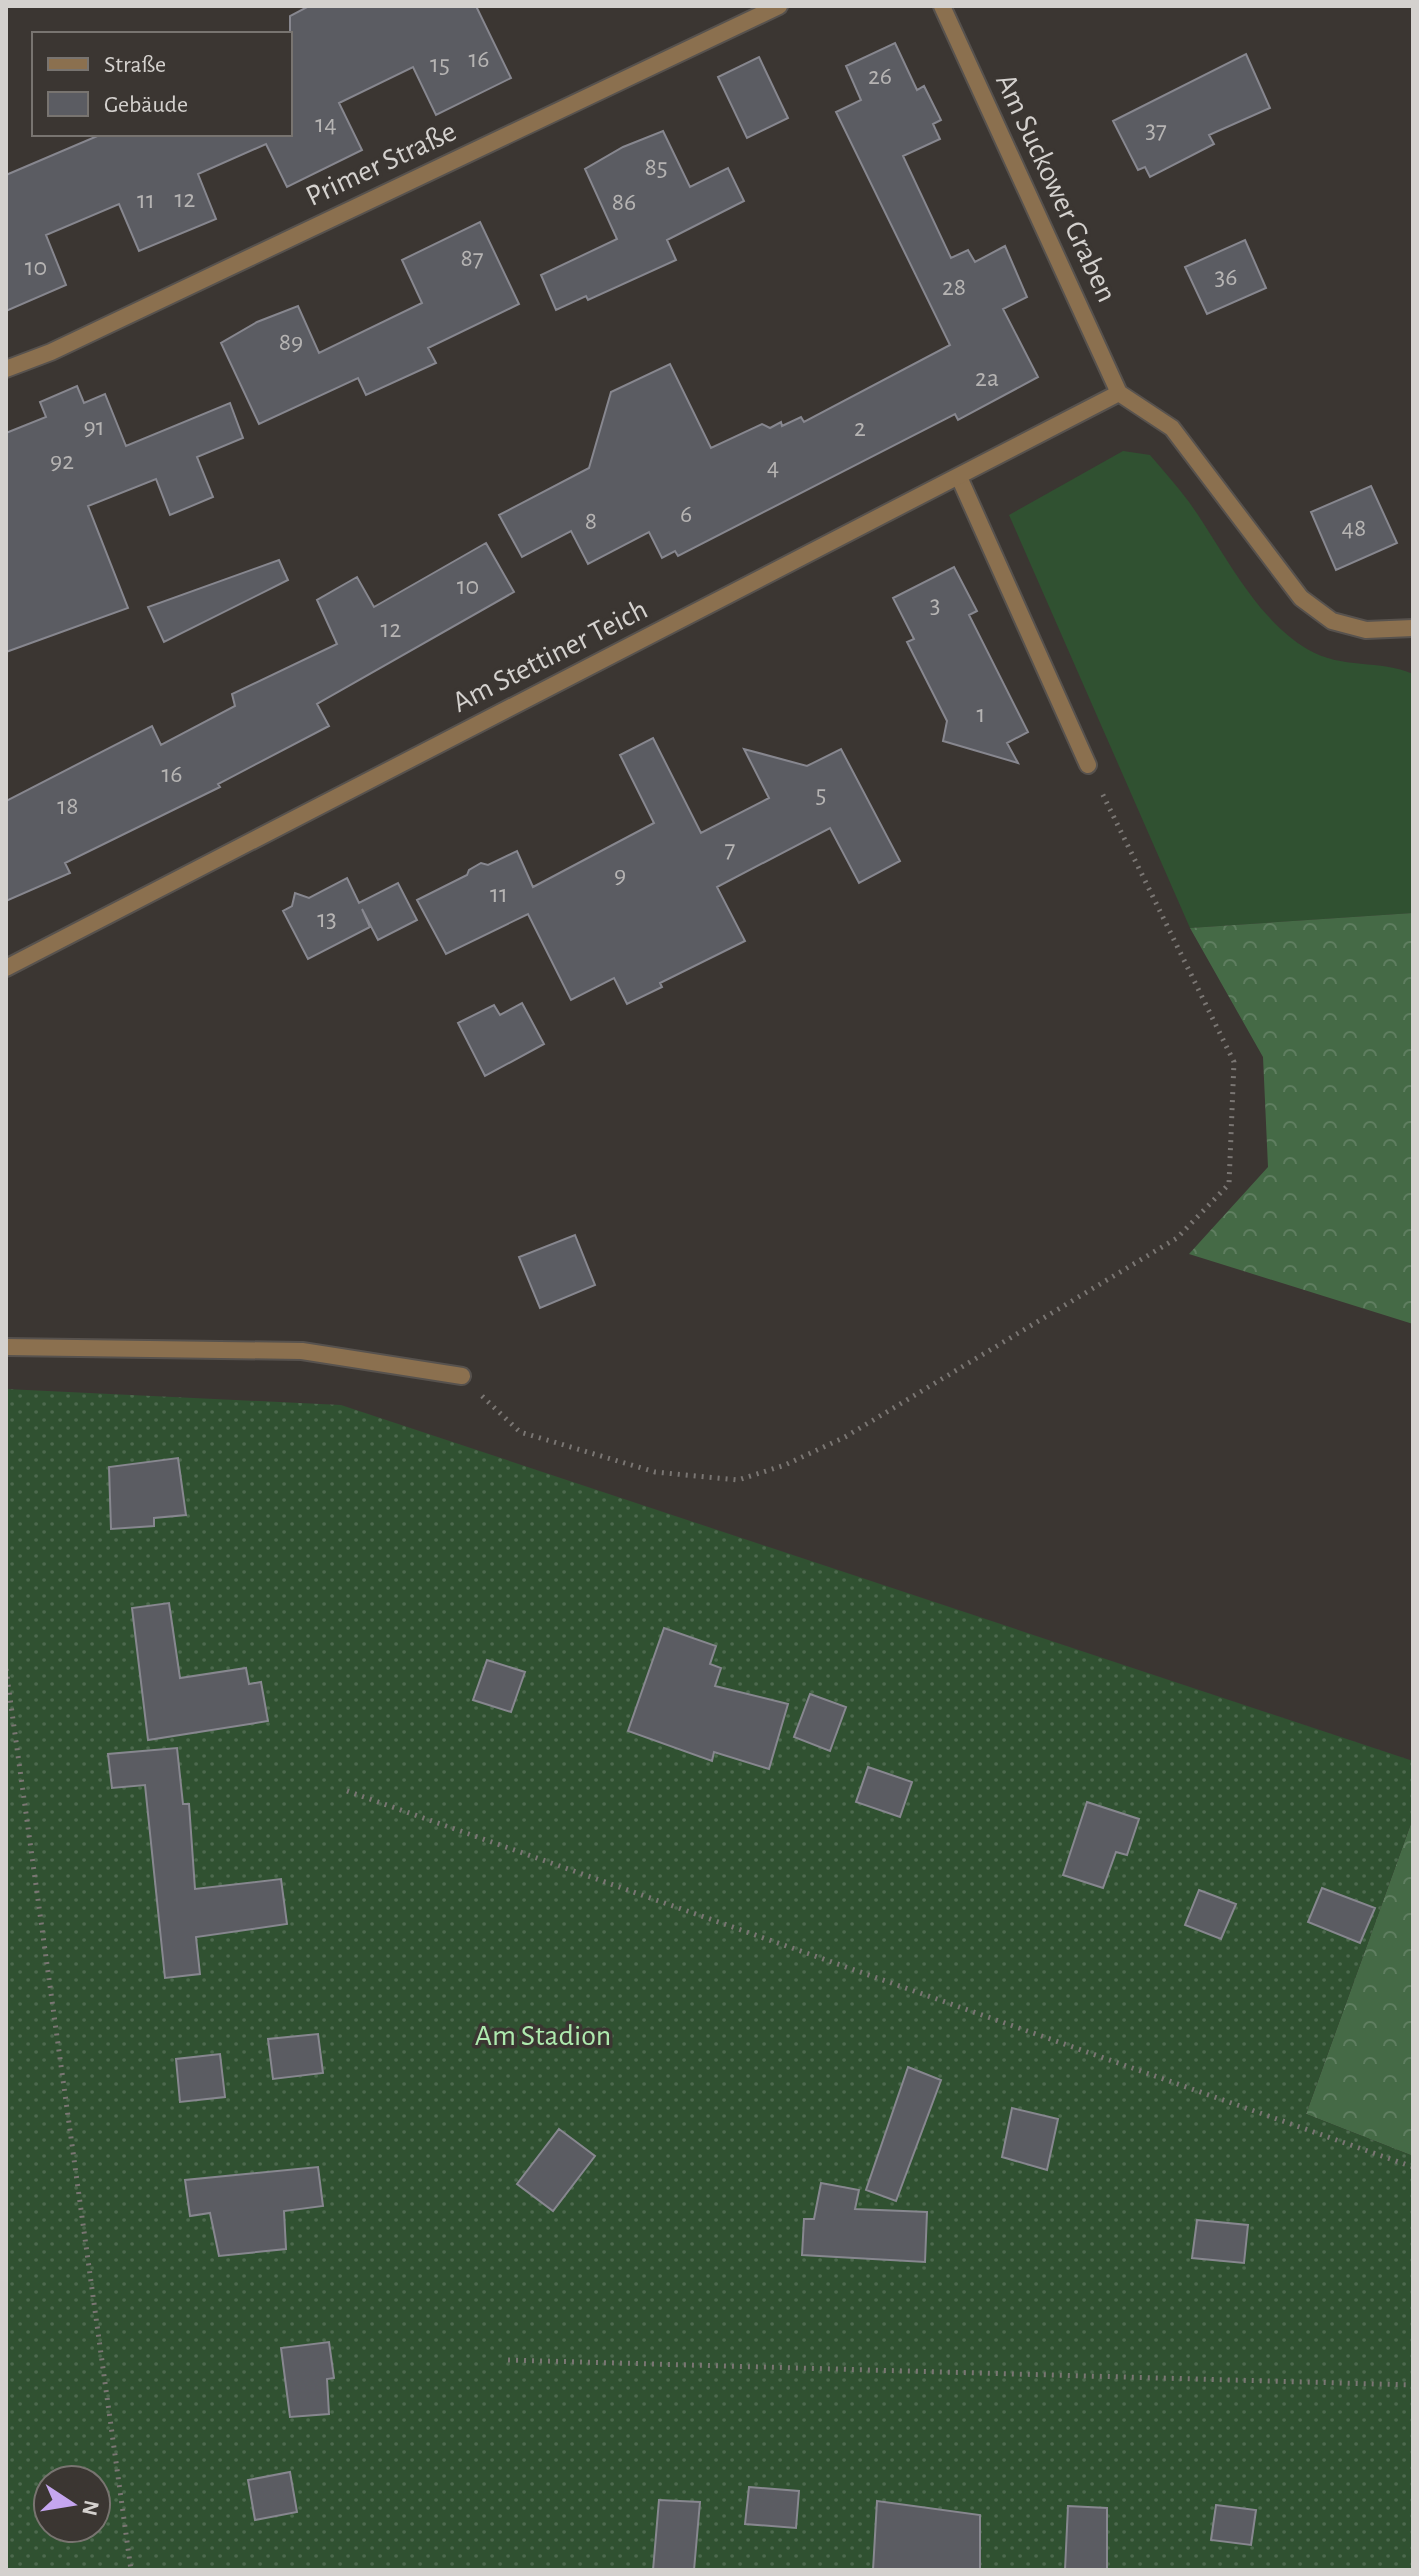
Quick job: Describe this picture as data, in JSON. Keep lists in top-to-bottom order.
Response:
{
  "streets": {
    "street": ["Primer Straße", "Am Suckower Graben", "Am Stettiner Teich"]
  },
  "crossings": [
    ["Am Suckower Graben", "Am Stettiner Teich"]
  ],
  "parks": ["Am Stadion"],
  "house_numbers": [
    "16",
    "15",
    "26",
    "14",
    "37",
    "85",
    "12",
    "11",
    "86",
    "87",
    "10",
    "36",
    "28",
    "89",
    "2a",
    "91",
    "2",
    "92",
    "4",
    "6",
    "8",
    "48",
    "10",
    "3",
    "12",
    "1",
    "16",
    "5",
    "18",
    "7",
    "9",
    "11",
    "13"
  ],
  "legend": ["Straße", "Gebäude"],
  "north": "right"
}
